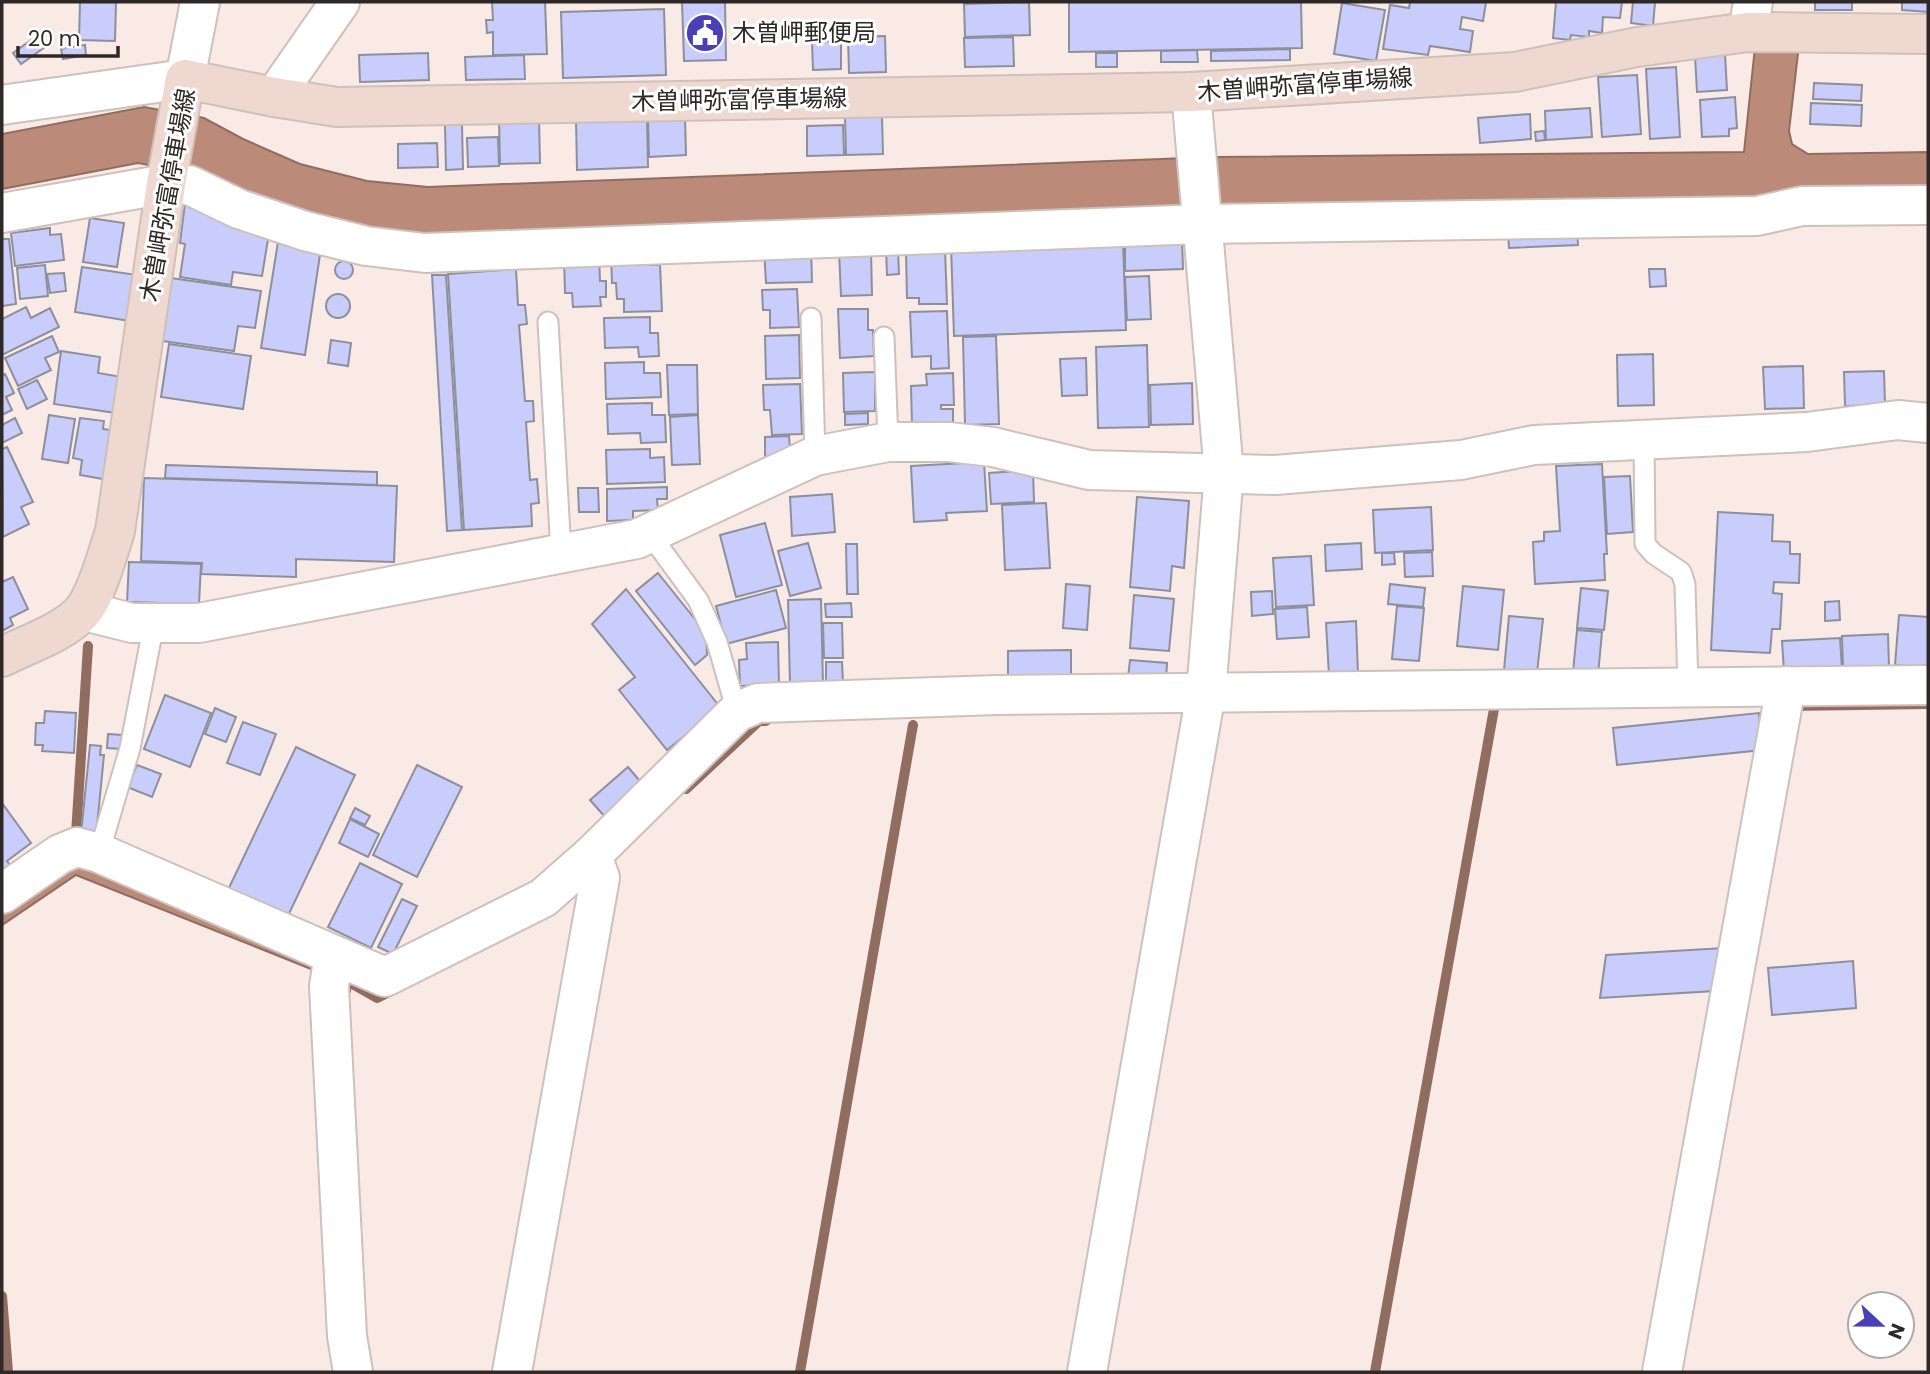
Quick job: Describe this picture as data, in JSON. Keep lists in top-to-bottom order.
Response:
{
  "streets": {
    "main road": ["木曽岬弥富停車場線"]
  },
  "places": {
    "public building": ["木曽岬郵便局"]
  },
  "scale_bar": "20 m",
  "north": "right"
}
